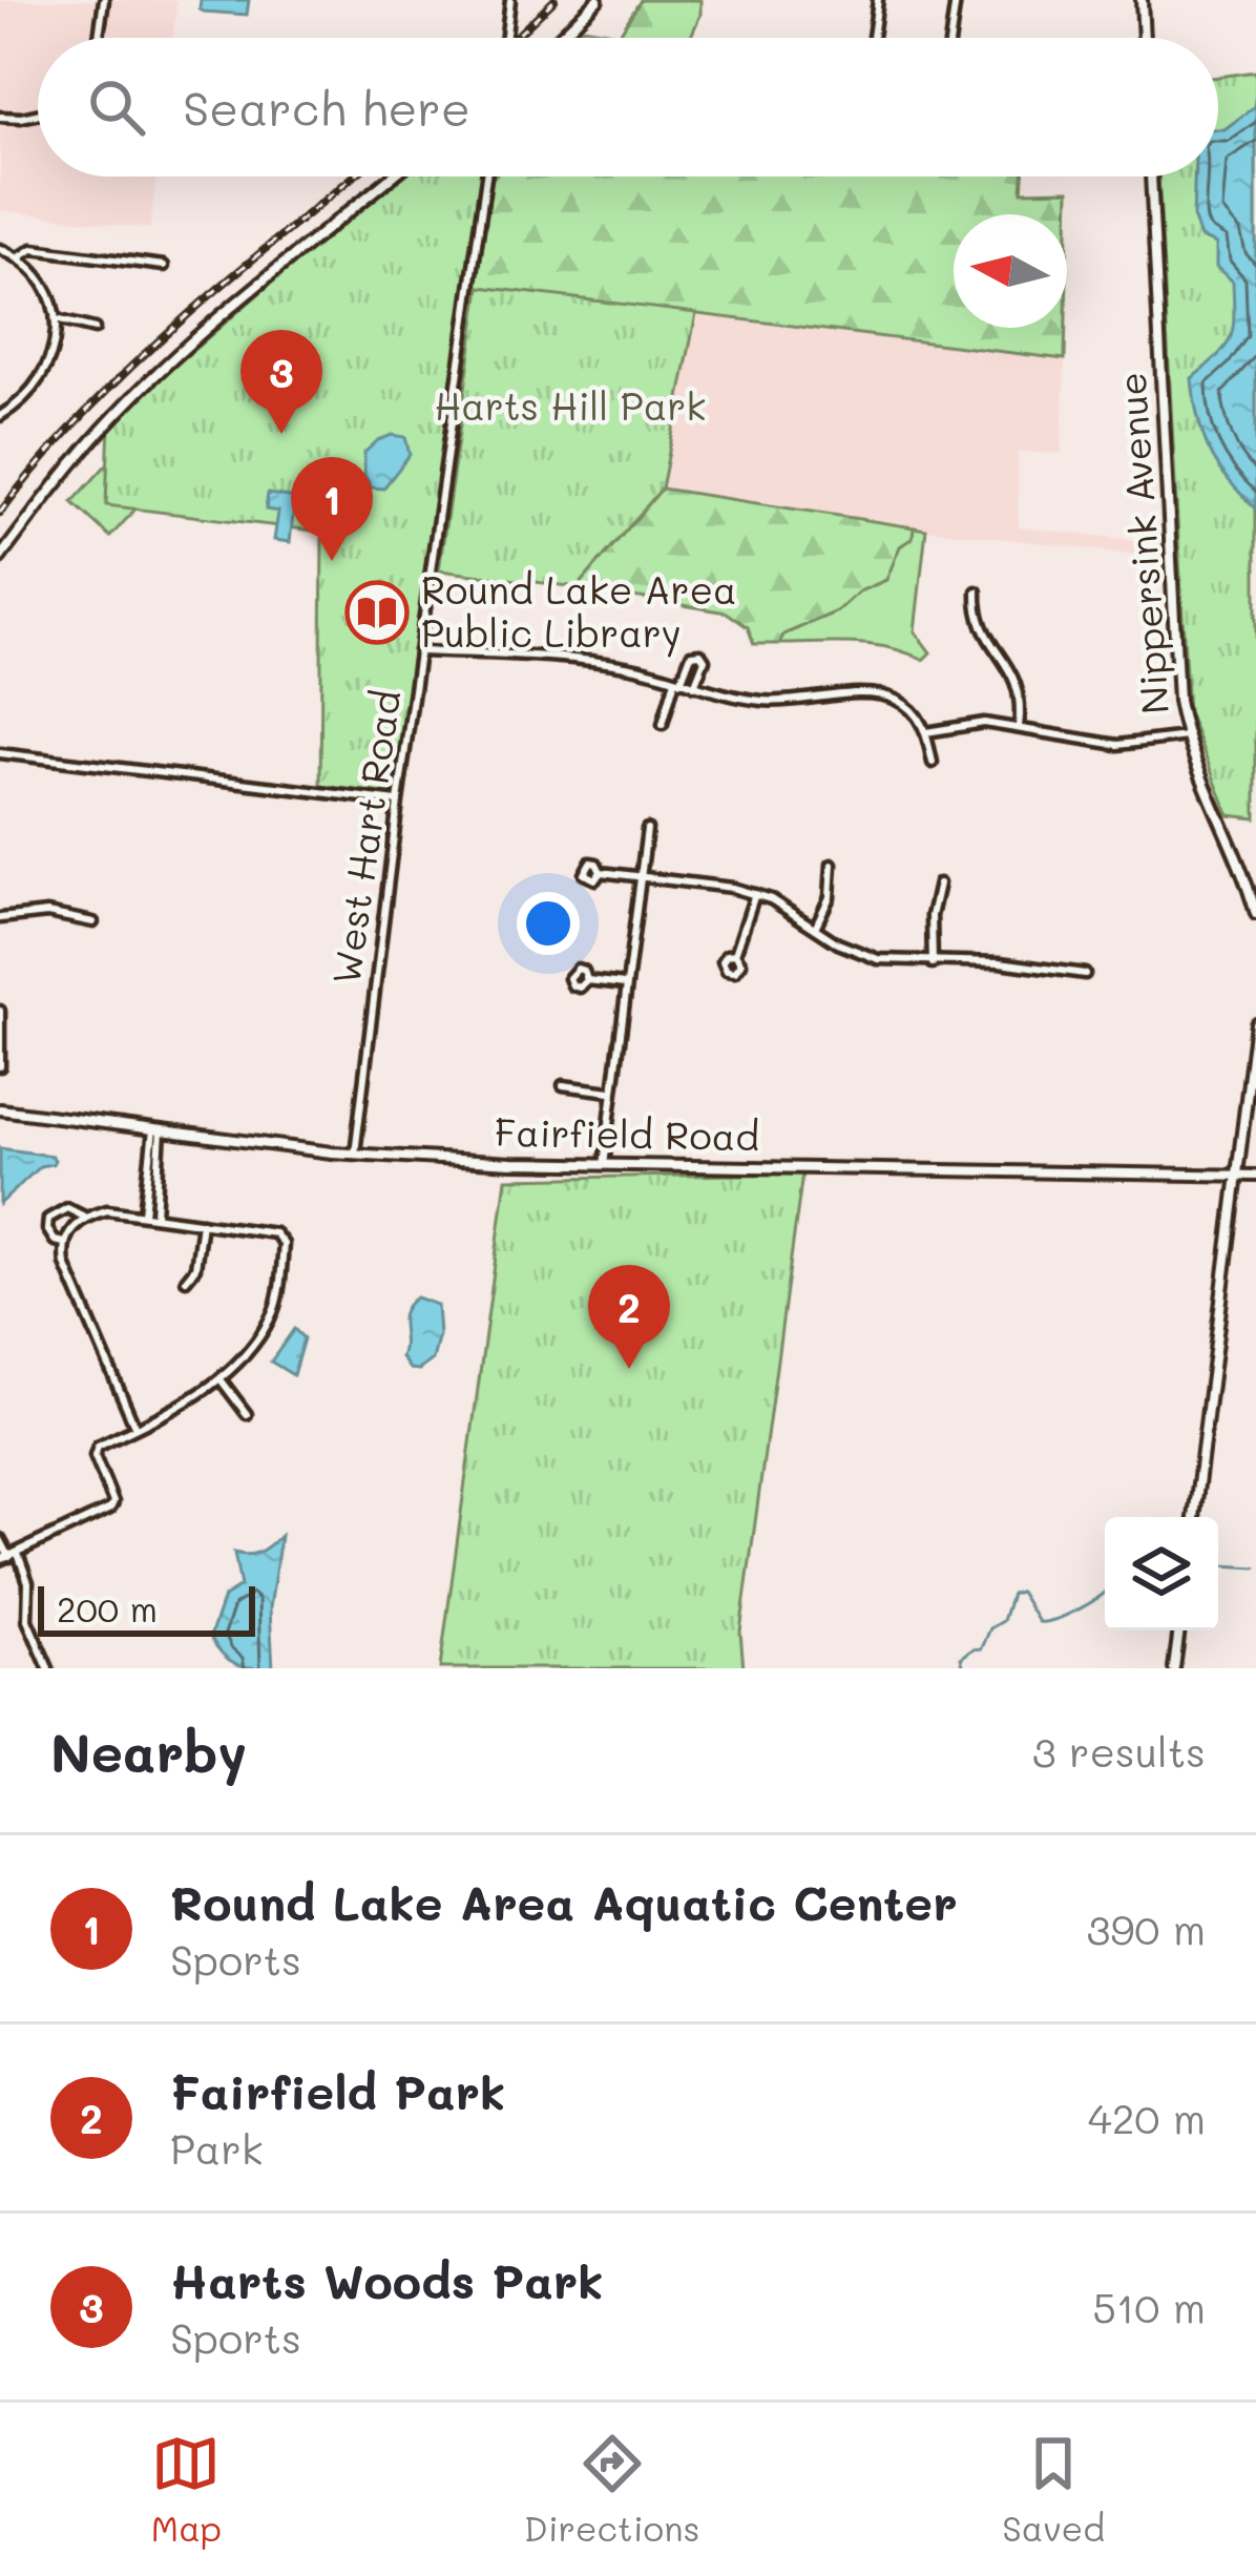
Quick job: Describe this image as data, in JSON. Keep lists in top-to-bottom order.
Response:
{
  "streets": {
    "street": ["Nippersink Avenue", "West Hart Road", "Fairfield Road"]
  },
  "crossings": [
    ["West Hart Road", "Fairfield Road"]
  ],
  "parks": ["Harts Hill Park"],
  "places": {
    "library": ["Round Lake Area Public Library"]
  },
  "scale_bar": "200 m",
  "north": "left",
  "page": {
    "search": "Search here",
    "pins": ["3", "1", "2"],
    "scale": "200 m",
    "heading": ["Nearby", "3 results"],
    "list": [
      {
        "mark": "1",
        "name": "Round Lake Area Aquatic Center",
        "note": "Sports",
        "value": "390 m"
      },
      {
        "mark": "2",
        "name": "Fairfield Park",
        "note": "Park",
        "value": "420 m"
      },
      {
        "mark": "3",
        "name": "Harts Woods Park",
        "note": "Sports",
        "value": "510 m"
      }
    ],
    "nav": ["Map", "Directions", "Saved"]
  }
}
